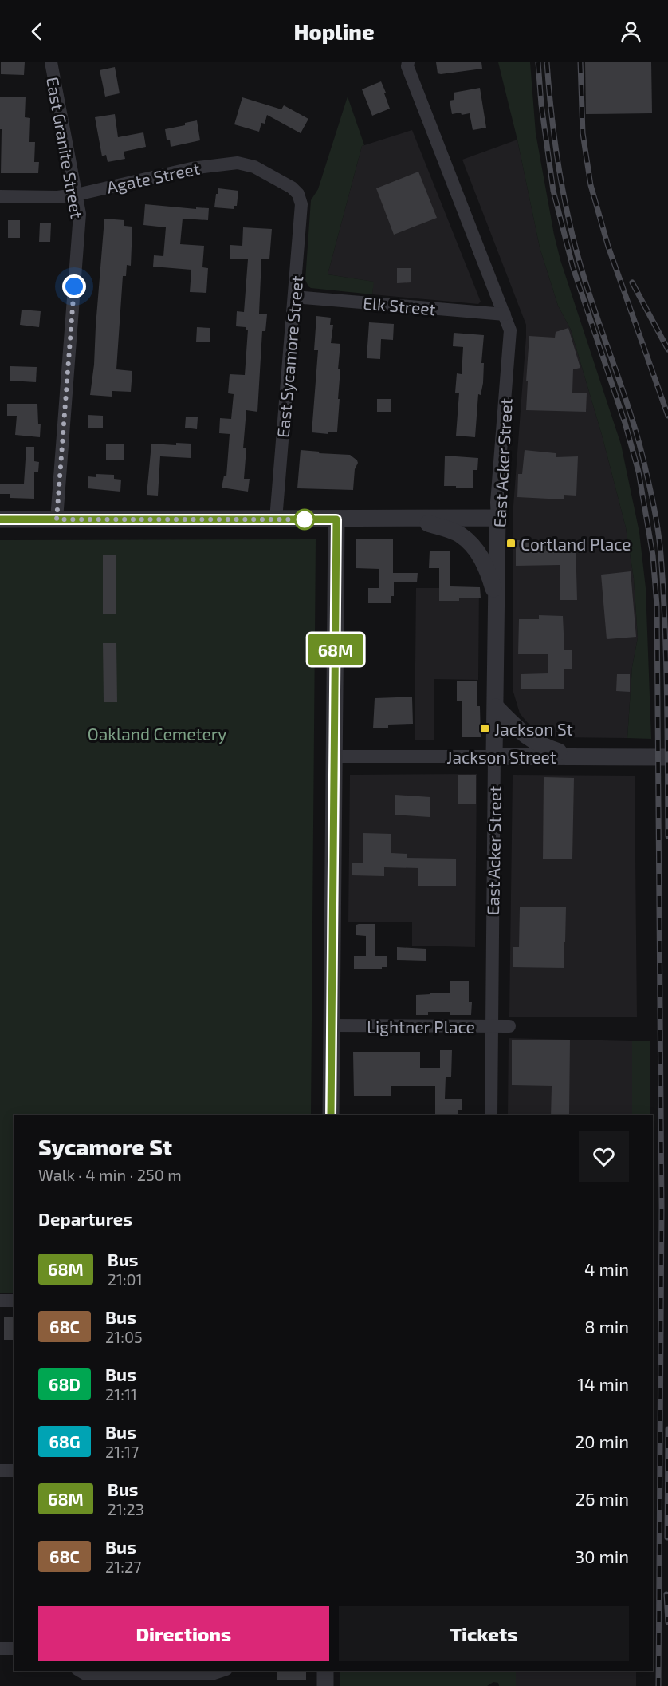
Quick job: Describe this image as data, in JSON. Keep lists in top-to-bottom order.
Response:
{
  "streets": {
    "street": [
      "East Granite Street",
      "Agate Street",
      "Elk Street",
      "East Sycamore Street",
      "East Acker Street",
      "Jackson Street",
      "Lightner Place"
    ]
  },
  "crossings": [
    ["East Granite Street", "Agate Street"],
    ["Agate Street", "East Sycamore Street"],
    ["Elk Street", "East Sycamore Street"],
    ["Elk Street", "East Acker Street"],
    ["East Acker Street", "Jackson Street"],
    ["East Acker Street", "Lightner Place"]
  ],
  "parks": ["Oakland Cemetery"],
  "places": {
    "transit": ["Cortland Place", "Jackson St"]
  },
  "lines": ["bus line 68M"],
  "page": {
    "header": "Hopline",
    "on_map": "68M",
    "heading": [
      ["Sycamore St", "Walk · 4 min · 250 m"],
      "Departures"
    ],
    "list": [
      {
        "mark": "68M",
        "name": "Bus",
        "note": "21:01",
        "value": "4 min"
      },
      {
        "mark": "68C",
        "name": "Bus",
        "note": "21:05",
        "value": "8 min"
      },
      {
        "mark": "68D",
        "name": "Bus",
        "note": "21:11",
        "value": "14 min"
      },
      {
        "mark": "68G",
        "name": "Bus",
        "note": "21:17",
        "value": "20 min"
      },
      {
        "mark": "68M",
        "name": "Bus",
        "note": "21:23",
        "value": "26 min"
      },
      {
        "mark": "68C",
        "name": "Bus",
        "note": "21:27",
        "value": "30 min"
      }
    ],
    "buttons": ["Directions", "Tickets"]
  }
}
